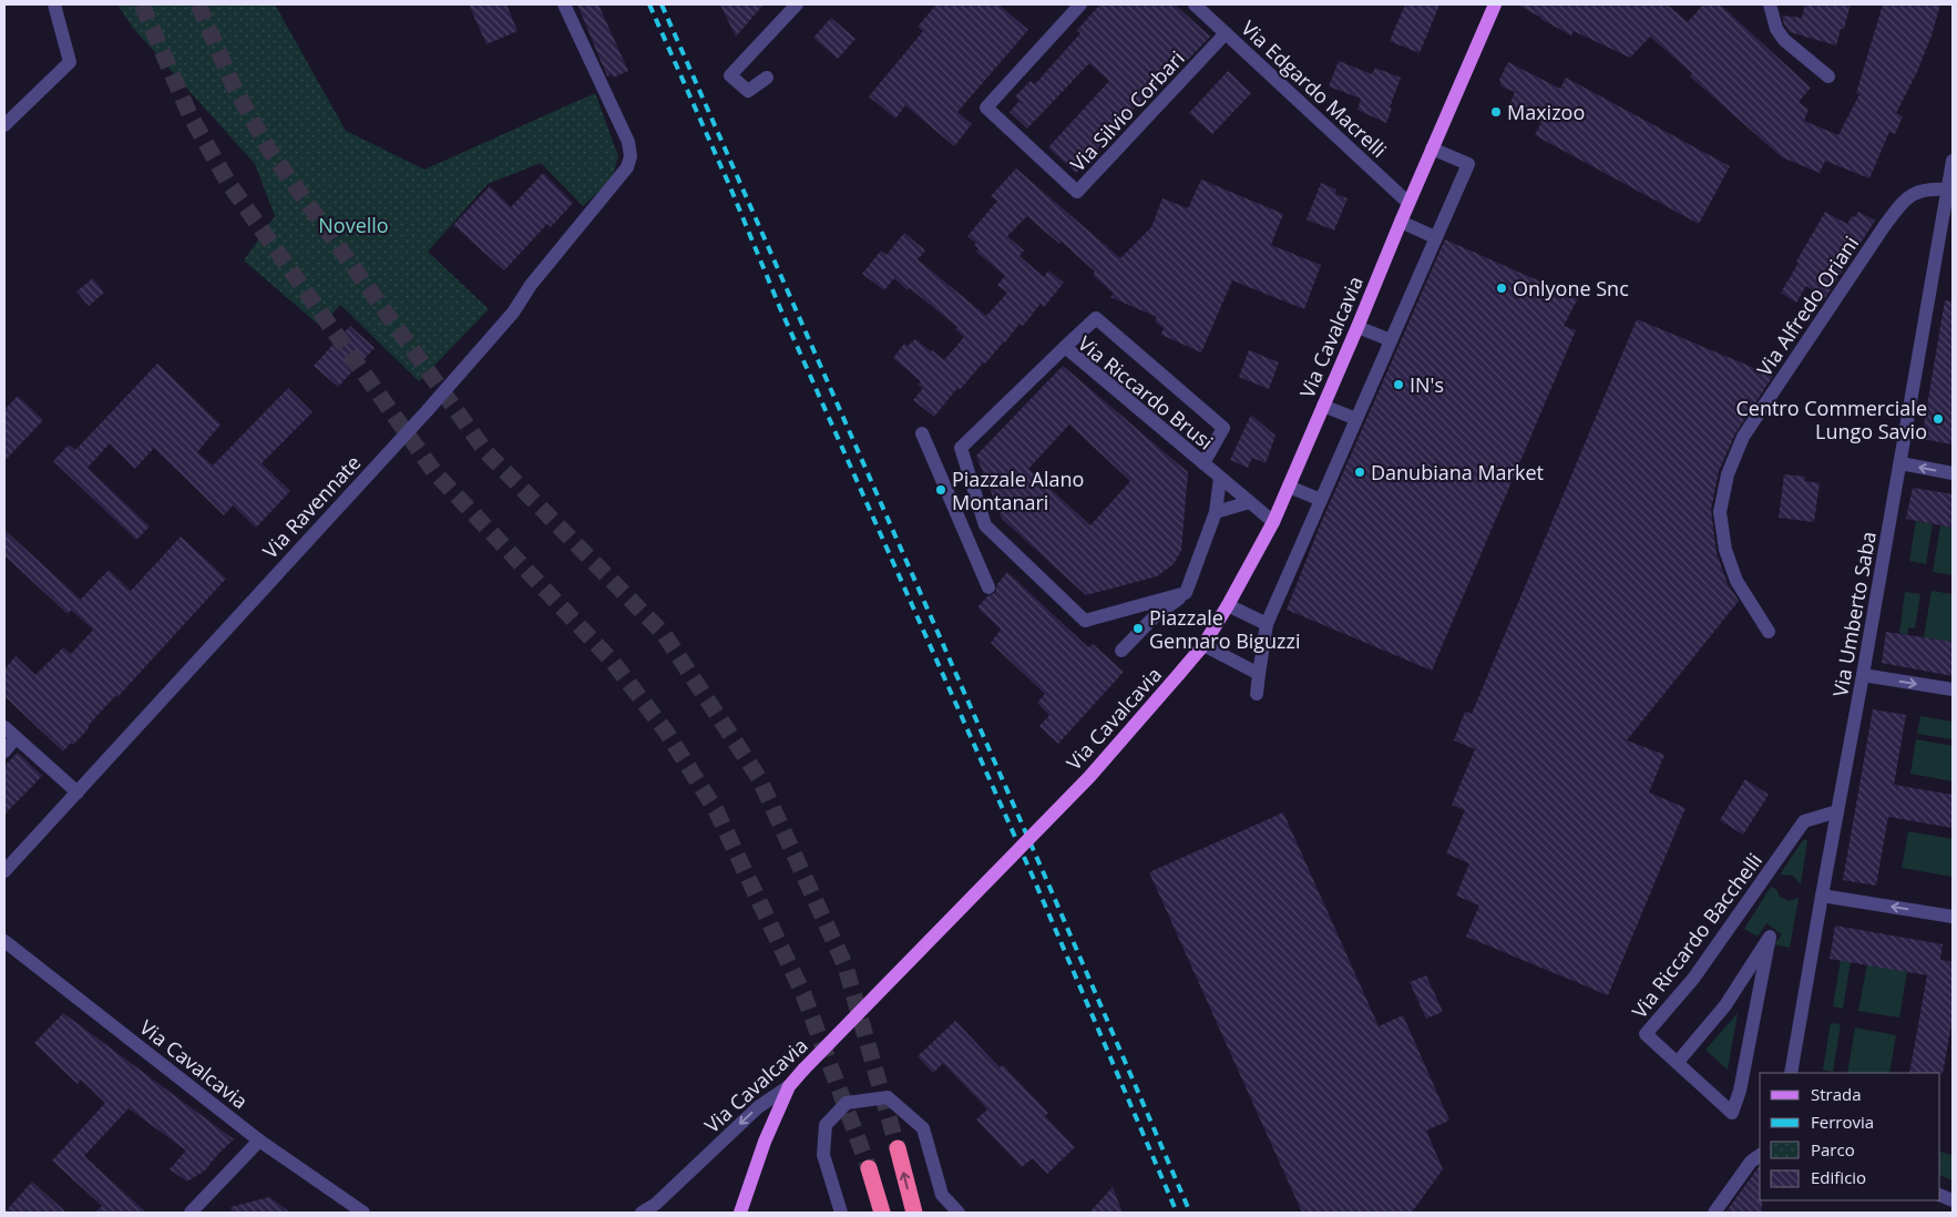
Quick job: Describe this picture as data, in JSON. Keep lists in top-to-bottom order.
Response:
{
  "streets": {
    "main road": ["Via Cavalcavia"],
    "street": [
      "Via Edgardo Macrelli",
      "Via Silvio Corbari",
      "Via Alfredo Oriani",
      "Via Riccardo Brusi",
      "Via Ravennate",
      "Via Umberto Saba",
      "Via Riccardo Bacchelli"
    ]
  },
  "crossings": [
    ["Via Edgardo Macrelli", "Via Silvio Corbari"],
    ["Via Edgardo Macrelli", "Via Cavalcavia"],
    ["Via Alfredo Oriani", "Via Umberto Saba"],
    ["Via Cavalcavia", "Via Riccardo Brusi"],
    ["Via Umberto Saba", "Via Riccardo Bacchelli"]
  ],
  "parks": ["Novello"],
  "places": [
    "Maxizoo",
    "Onlyone Snc",
    "IN's",
    "Centro Commerciale Lungo Savio",
    "Danubiana Market",
    "Piazzale Alano Montanari",
    "Piazzale Gennaro Biguzzi"
  ],
  "legend": [
    "Strada",
    "Ferrovia",
    "Parco",
    "Edificio"
  ]
}
